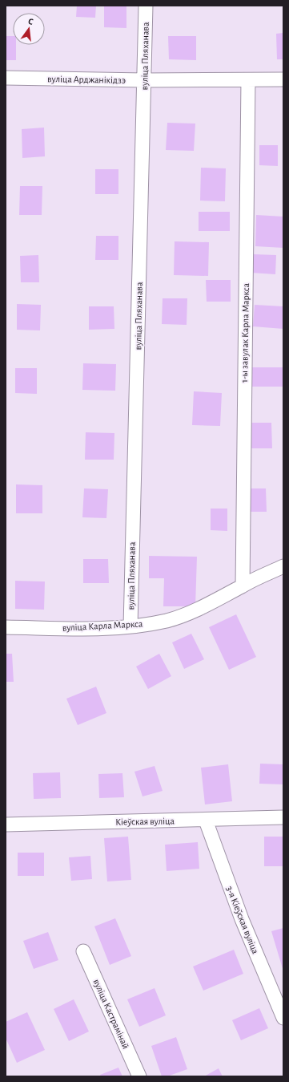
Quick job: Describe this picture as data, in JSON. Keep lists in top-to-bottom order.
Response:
{
  "streets": {
    "street": [
      "вуліца Пляханава",
      "вуліца Арджанікідзэ",
      "1-ы завулак Карла Маркса",
      "вуліца Карла Маркса",
      "Кіеўская вуліца",
      "3-я Кіеўская вуліца",
      "вуліца Кастрамінай"
    ]
  },
  "crossings": [
    ["вуліца Пляханава", "вуліца Арджанікідзэ"],
    ["вуліца Пляханава", "вуліца Карла Маркса"],
    ["вуліца Арджанікідзэ", "1-ы завулак Карла Маркса"],
    ["1-ы завулак Карла Маркса", "вуліца Карла Маркса"],
    ["Кіеўская вуліца", "3-я Кіеўская вуліца"]
  ],
  "north": "top"
}
